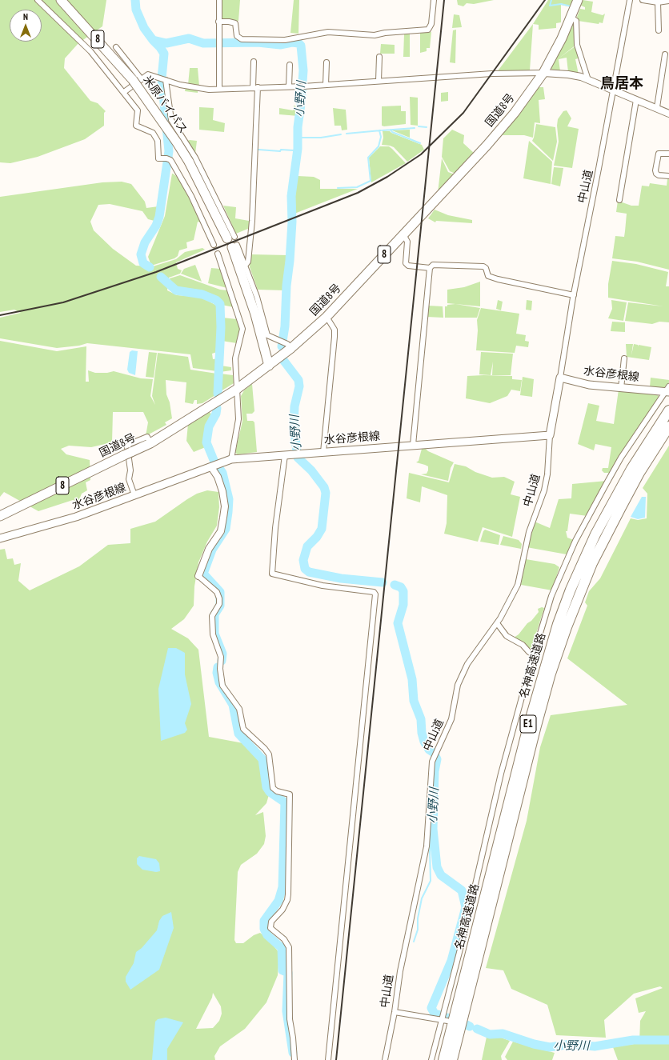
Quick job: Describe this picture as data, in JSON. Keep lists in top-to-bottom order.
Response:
{
  "streets": {
    "highway": [
      "8",
      "米原バイパス",
      "国道8号",
      "名神高速道路",
      "E1"
    ],
    "main road": ["水谷彦根線"],
    "street": ["中山道"]
  },
  "crossings": [
    ["中山道", "水谷彦根線"]
  ],
  "districts": ["鳥居本"],
  "water": ["小野川"],
  "north": "top"
}
